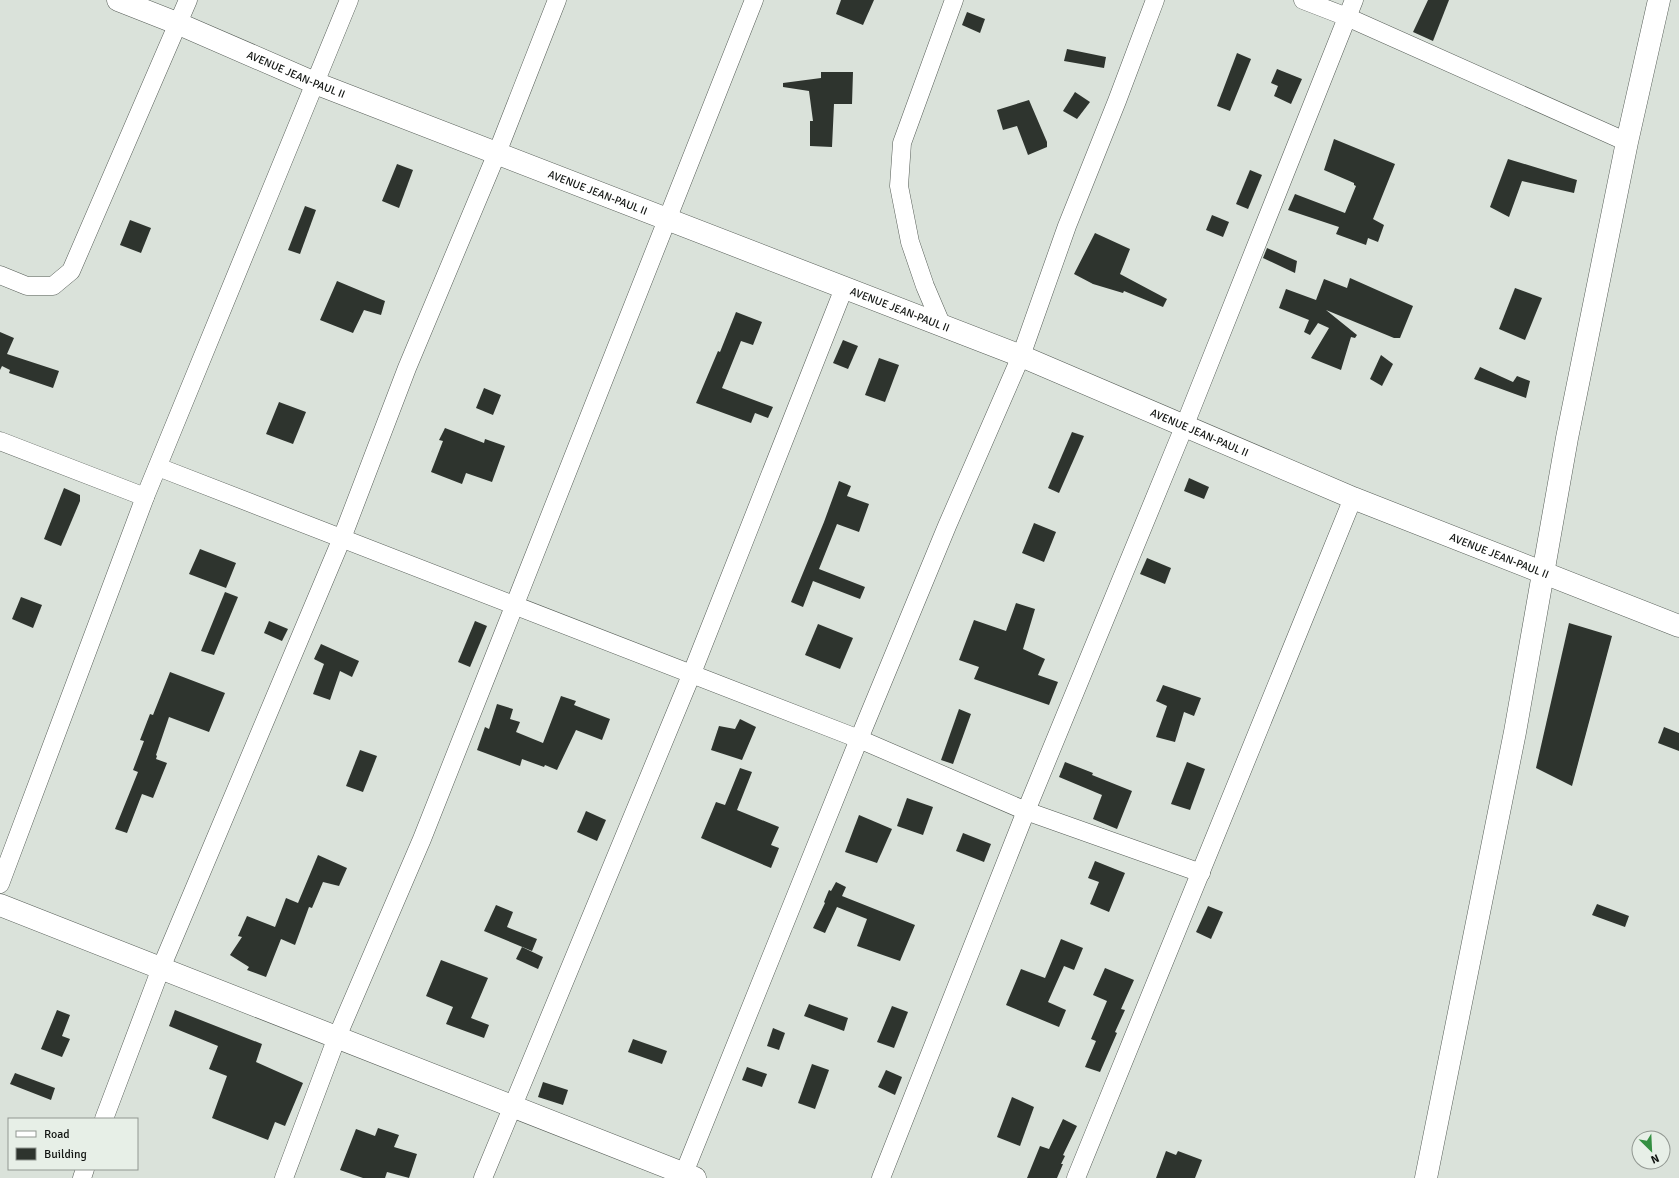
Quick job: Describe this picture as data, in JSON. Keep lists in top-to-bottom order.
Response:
{
  "streets": {
    "street": ["AVENUE JEAN-PAUL II"]
  },
  "legend": ["Road", "Building"],
  "north": "bottom right"
}
